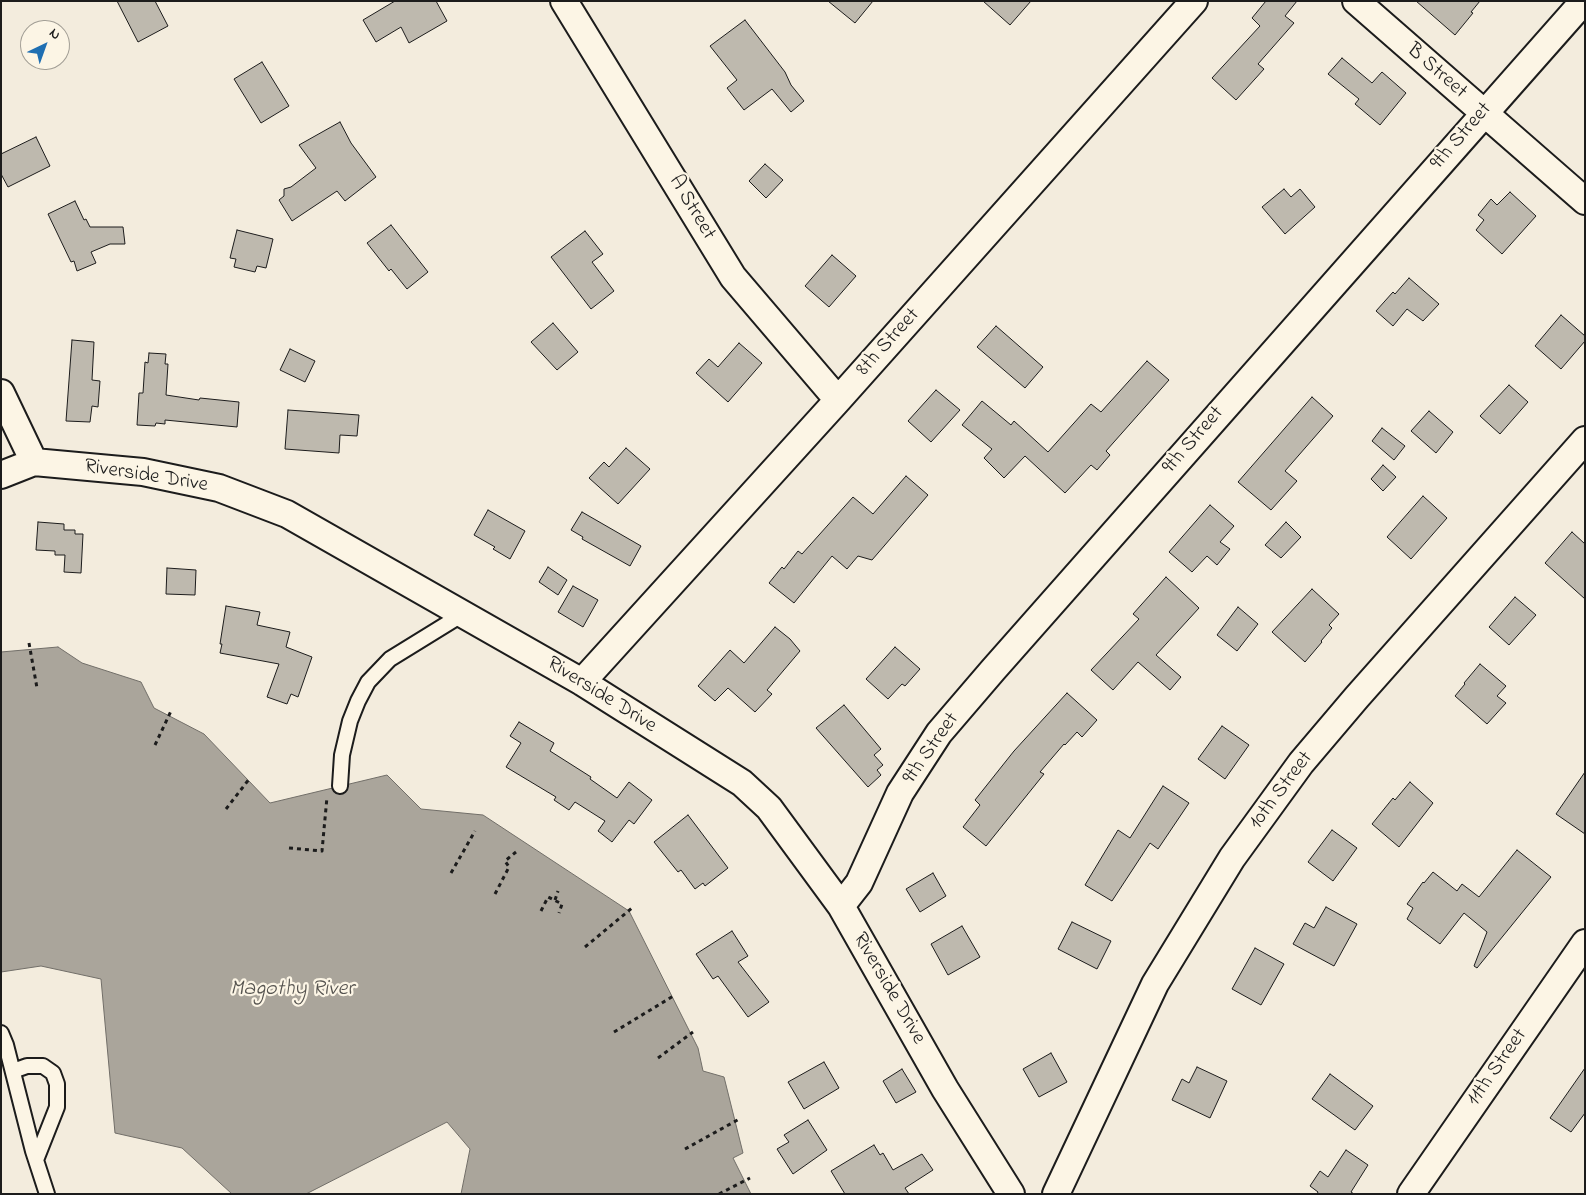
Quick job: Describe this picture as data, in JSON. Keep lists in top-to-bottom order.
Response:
{
  "streets": {
    "street": [
      "B Street",
      "9th Street",
      "A Street",
      "8th Street",
      "Riverside Drive",
      "10th Street",
      "11th Street"
    ]
  },
  "crossings": [
    ["B Street", "9th Street"],
    ["9th Street", "Riverside Drive"],
    ["A Street", "8th Street"],
    ["8th Street", "Riverside Drive"]
  ],
  "water": ["Magothy River"],
  "north": "top right"
}
